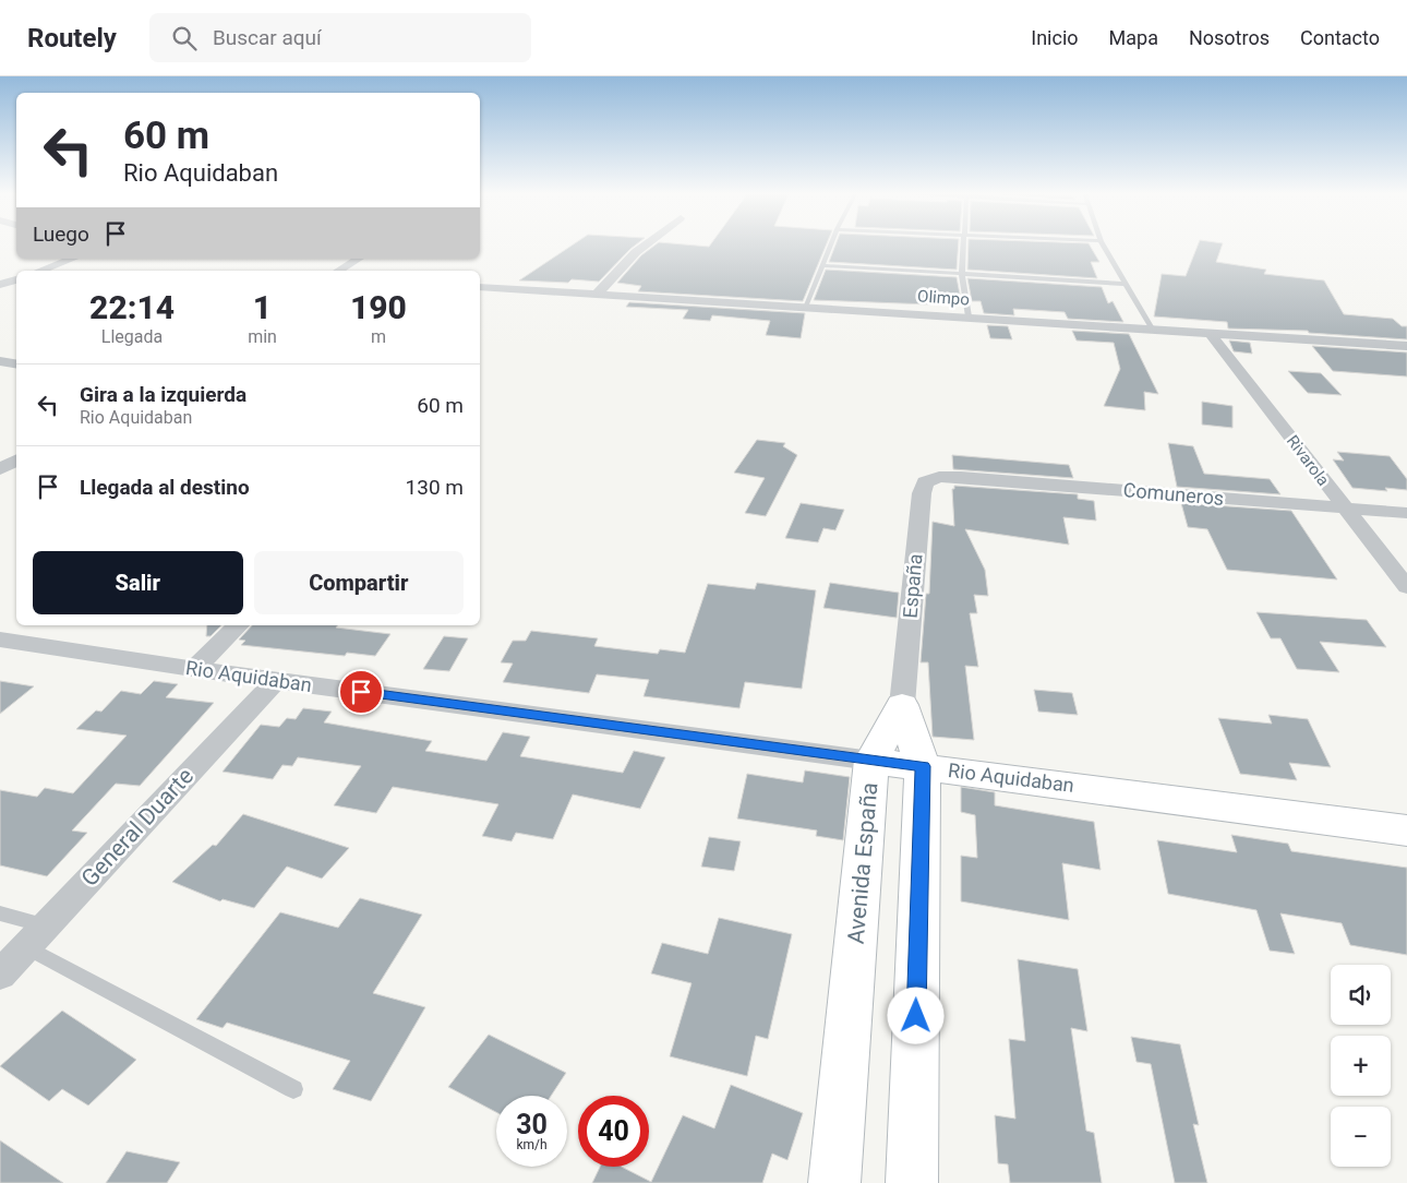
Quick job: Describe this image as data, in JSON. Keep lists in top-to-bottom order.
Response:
{
  "streets": {
    "street": [
      "Olimpo",
      "Rivarola",
      "Comuneros",
      "España",
      "Rio Aquidaban",
      "General Duarte",
      "Avenida España"
    ]
  },
  "crossings": [
    ["Olimpo", "Rivarola"],
    ["Rivarola", "Comuneros"],
    ["Comuneros", "España"],
    ["España", "Avenida España"],
    ["Rio Aquidaban", "General Duarte"],
    ["Rio Aquidaban", "Avenida España"]
  ],
  "page": {
    "header": "Routely",
    "search": "Buscar aquí",
    "nav": [
      "Inicio",
      "Mapa",
      "Nosotros",
      "Contacto"
    ],
    "turn": ["60 m", "Rio Aquidaban"],
    "then": "Luego",
    "eta": [
      "22:14",
      "Llegada",
      "1",
      "min",
      "190",
      "m"
    ],
    "list": [
      {
        "name": "Gira a la izquierda",
        "note": "Rio Aquidaban",
        "value": "60 m"
      },
      {
        "name": "Llegada al destino",
        "value": "130 m"
      }
    ],
    "buttons": ["Salir", "Compartir"],
    "map_buttons": ["+", "−"],
    "speed": "30 km/h",
    "limit": "40"
  }
}
